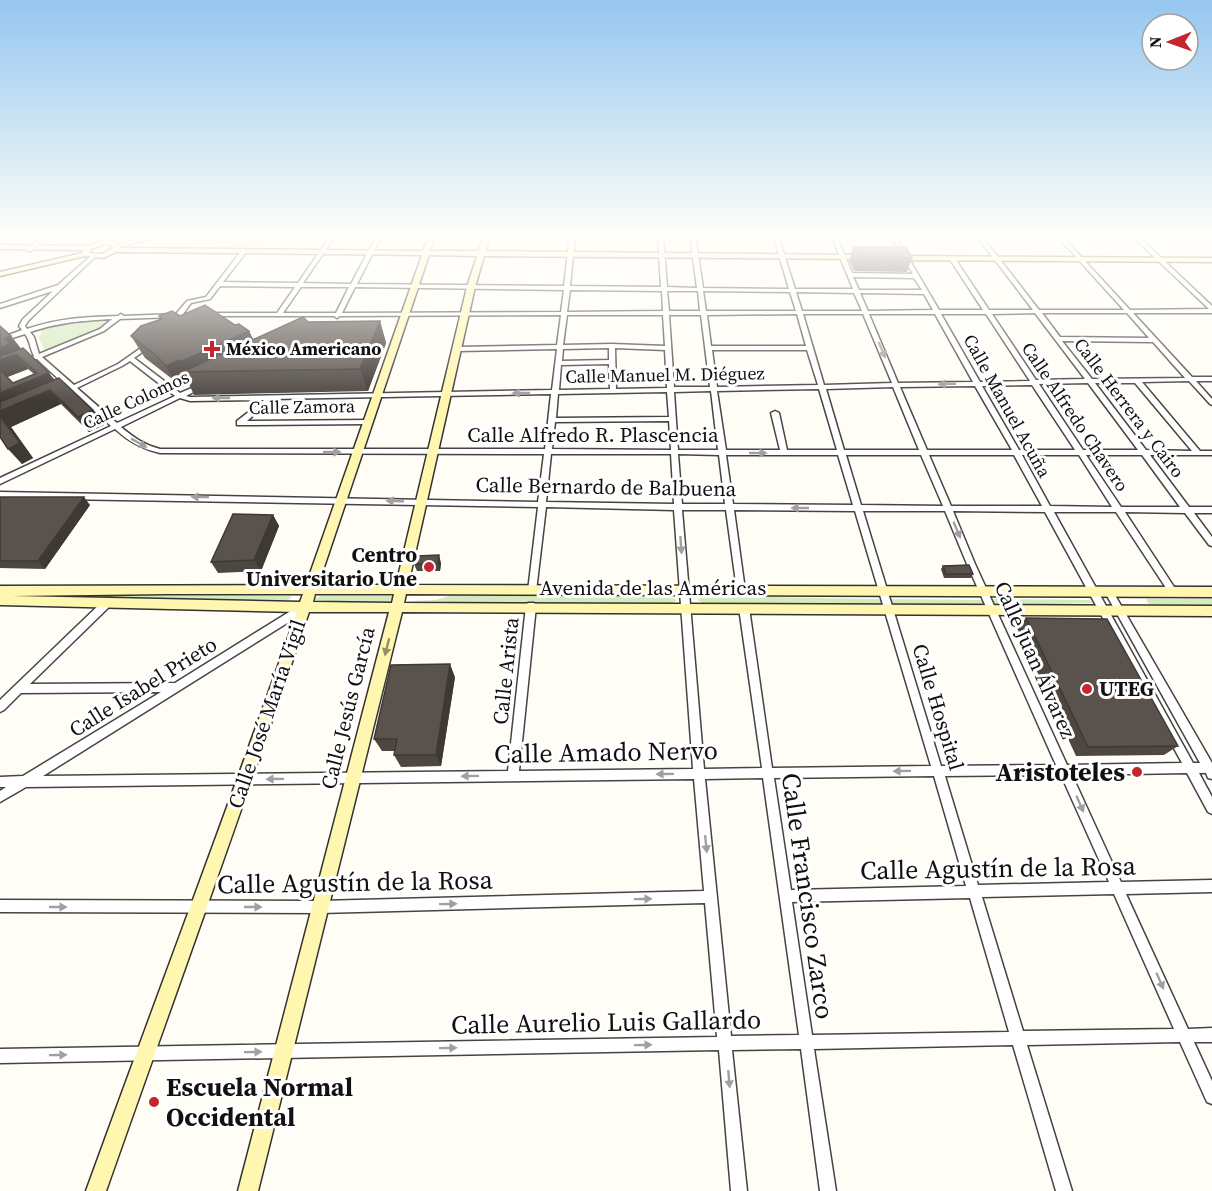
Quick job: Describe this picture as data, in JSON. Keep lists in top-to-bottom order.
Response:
{
  "streets": {
    "street": [
      "Calle Manuel M. Diéguez",
      "Calle Colomos",
      "Calle Manuel Acuña",
      "Calle Zamora",
      "Calle Herrera y Cairo",
      "Calle Alfredo Chavero",
      "Calle Alfredo R. Plascencia",
      "Calle Bernardo de Balbuena",
      "Avenida de las Américas",
      "Calle Juan Álvarez",
      "Calle Arista",
      "Calle Isabel Prieto",
      "Calle Hospital",
      "Calle Jesús García",
      "Calle José María Vigil",
      "Calle Amado Nervo",
      "Calle Agustín de la Rosa",
      "Calle Francisco Zarco",
      "Calle Aurelio Luis Gallardo"
    ]
  },
  "crossings": [
    ["Calle Manuel M. Diéguez", "Calle Colomos"],
    ["Calle Manuel M. Diéguez", "Calle Manuel Acuña"],
    ["Calle Manuel M. Diéguez", "Calle Zamora"],
    ["Calle Manuel M. Diéguez", "Calle Herrera y Cairo"],
    ["Calle Manuel M. Diéguez", "Calle Alfredo Chavero"],
    ["Calle Manuel M. Diéguez", "Calle Juan Álvarez"],
    ["Calle Manuel M. Diéguez", "Calle Arista"],
    ["Calle Manuel M. Diéguez", "Calle Hospital"],
    ["Calle Manuel M. Diéguez", "Calle Jesús García"],
    ["Calle Manuel M. Diéguez", "Calle José María Vigil"],
    ["Calle Colomos", "Calle Alfredo R. Plascencia"],
    ["Calle Manuel Acuña", "Calle Alfredo R. Plascencia"],
    ["Calle Manuel Acuña", "Calle Bernardo de Balbuena"],
    ["Calle Manuel Acuña", "Avenida de las Américas"],
    ["Calle Manuel Acuña", "Calle Amado Nervo"],
    ["Calle Zamora", "Calle José María Vigil"],
    ["Calle Herrera y Cairo", "Calle Alfredo R. Plascencia"],
    ["Calle Herrera y Cairo", "Calle Bernardo de Balbuena"],
    ["Calle Alfredo Chavero", "Calle Alfredo R. Plascencia"],
    ["Calle Alfredo Chavero", "Calle Bernardo de Balbuena"],
    ["Calle Alfredo Chavero", "Avenida de las Américas"],
    ["Calle Alfredo R. Plascencia", "Calle Juan Álvarez"],
    ["Calle Alfredo R. Plascencia", "Calle Arista"],
    ["Calle Alfredo R. Plascencia", "Calle Hospital"],
    ["Calle Alfredo R. Plascencia", "Calle Jesús García"],
    ["Calle Alfredo R. Plascencia", "Calle José María Vigil"],
    ["Calle Bernardo de Balbuena", "Calle Juan Álvarez"],
    ["Calle Bernardo de Balbuena", "Calle Arista"],
    ["Calle Bernardo de Balbuena", "Calle Hospital"],
    ["Calle Bernardo de Balbuena", "Calle Jesús García"],
    ["Calle Bernardo de Balbuena", "Calle José María Vigil"],
    ["Avenida de las Américas", "Calle Juan Álvarez"],
    ["Avenida de las Américas", "Calle Arista"],
    ["Avenida de las Américas", "Calle Isabel Prieto"],
    ["Avenida de las Américas", "Calle Hospital"],
    ["Avenida de las Américas", "Calle Jesús García"],
    ["Avenida de las Américas", "Calle José María Vigil"],
    ["Avenida de las Américas", "Calle Francisco Zarco"],
    ["Calle Juan Álvarez", "Calle Amado Nervo"],
    ["Calle Juan Álvarez", "Calle Agustín de la Rosa"],
    ["Calle Juan Álvarez", "Calle Aurelio Luis Gallardo"],
    ["Calle Arista", "Calle Amado Nervo"],
    ["Calle Isabel Prieto", "Calle José María Vigil"],
    ["Calle Isabel Prieto", "Calle Amado Nervo"],
    ["Calle Hospital", "Calle Amado Nervo"],
    ["Calle Hospital", "Calle Agustín de la Rosa"],
    ["Calle Hospital", "Calle Aurelio Luis Gallardo"],
    ["Calle Jesús García", "Calle Amado Nervo"],
    ["Calle Jesús García", "Calle Agustín de la Rosa"],
    ["Calle Jesús García", "Calle Aurelio Luis Gallardo"],
    ["Calle José María Vigil", "Calle Amado Nervo"],
    ["Calle José María Vigil", "Calle Agustín de la Rosa"],
    ["Calle José María Vigil", "Calle Aurelio Luis Gallardo"],
    ["Calle Amado Nervo", "Calle Francisco Zarco"],
    ["Calle Agustín de la Rosa", "Calle Francisco Zarco"],
    ["Calle Francisco Zarco", "Calle Aurelio Luis Gallardo"]
  ],
  "one_way": [
    "Calle Bernardo de Balbuena",
    "Calle Juan Álvarez",
    "Calle Amado Nervo",
    "Calle Agustín de la Rosa",
    "Calle Aurelio Luis Gallardo"
  ],
  "places": {
    "health": ["México Americano"],
    "other": [
      "Centro Universitario Une",
      "UTEG",
      "Aristoteles",
      "Escuela Normal Occidental"
    ]
  },
  "north": "left"
}
